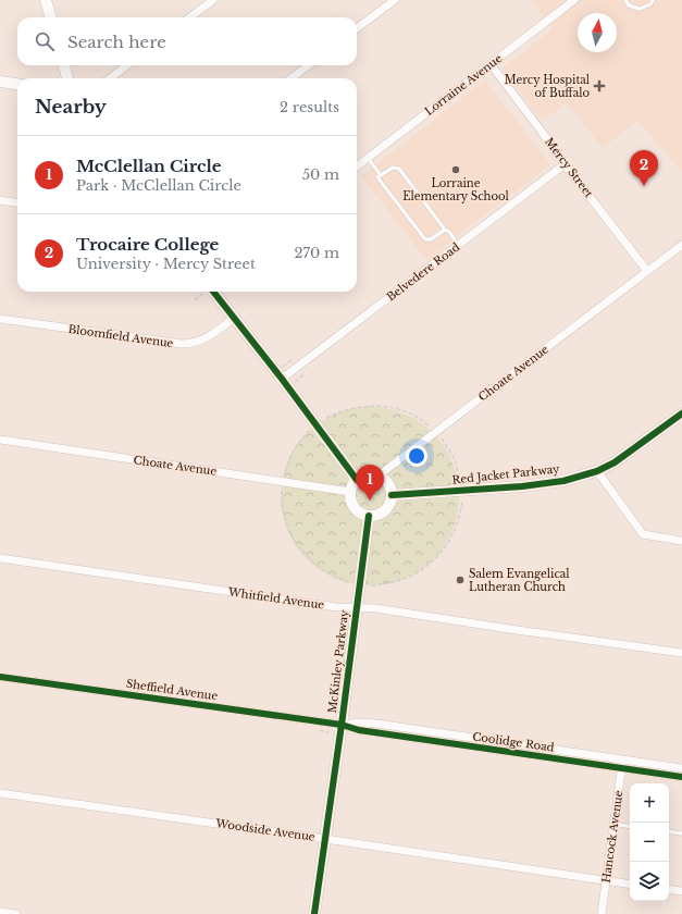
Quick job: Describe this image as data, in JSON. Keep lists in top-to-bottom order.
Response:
{
  "streets": {
    "street": [
      "Lorraine Avenue",
      "Mercy Street",
      "Belvedere Road",
      "Bloomfield Avenue",
      "Choate Avenue",
      "Red Jacket Parkway",
      "Whitfield Avenue",
      "McKinley Parkway",
      "Sheffield Avenue",
      "Coolidge Road",
      "Woodside Avenue",
      "Hancock Avenue"
    ]
  },
  "crossings": [
    ["Lorraine Avenue", "Mercy Street"],
    ["Mercy Street", "Belvedere Road"],
    ["Mercy Street", "Choate Avenue"],
    ["Choate Avenue", "Red Jacket Parkway"],
    ["Choate Avenue", "McKinley Parkway"],
    ["Red Jacket Parkway", "McKinley Parkway"],
    ["Whitfield Avenue", "McKinley Parkway"],
    ["McKinley Parkway", "Sheffield Avenue"],
    ["McKinley Parkway", "Coolidge Road"],
    ["McKinley Parkway", "Woodside Avenue"],
    ["Sheffield Avenue", "Coolidge Road"],
    ["Coolidge Road", "Hancock Avenue"],
    ["Woodside Avenue", "Hancock Avenue"]
  ],
  "places": {
    "health": ["Mercy Hospital of Buffalo"],
    "other": ["Lorraine Elementary School", "Salem Evangelical Lutheran Church"]
  },
  "north": "top",
  "page": {
    "search": "Search here",
    "heading": ["Nearby", "2 results"],
    "list": [
      {
        "mark": "1",
        "name": "McClellan Circle",
        "note": "Park · McClellan Circle",
        "value": "50 m"
      },
      {
        "mark": "2",
        "name": "Trocaire College",
        "note": "University · Mercy Street",
        "value": "270 m"
      }
    ],
    "pins": ["2", "1"],
    "map_buttons": ["+", "−"]
  }
}
